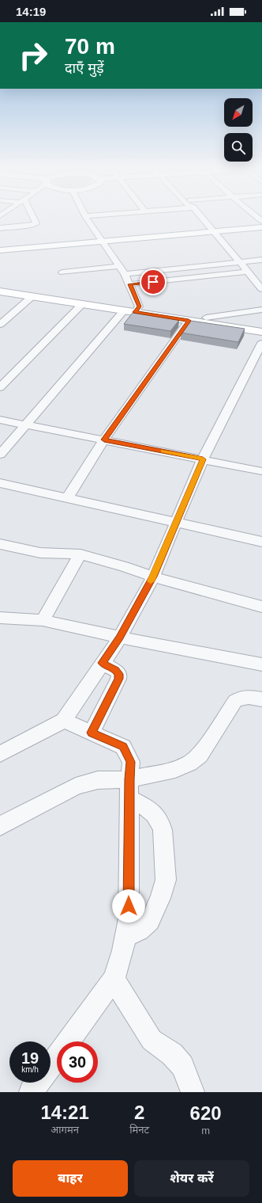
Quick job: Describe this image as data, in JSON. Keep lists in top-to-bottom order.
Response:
{
  "north": "bottom left",
  "page": {
    "status": "14:19",
    "turn": ["70 m", "दाएँ मुड़ें"],
    "speed": "19 km/h",
    "limit": "30",
    "eta": [
      "14:21",
      "आगमन",
      "2",
      "मिनट",
      "620",
      "m"
    ],
    "buttons": ["बाहर", "शेयर करें"]
  }
}
